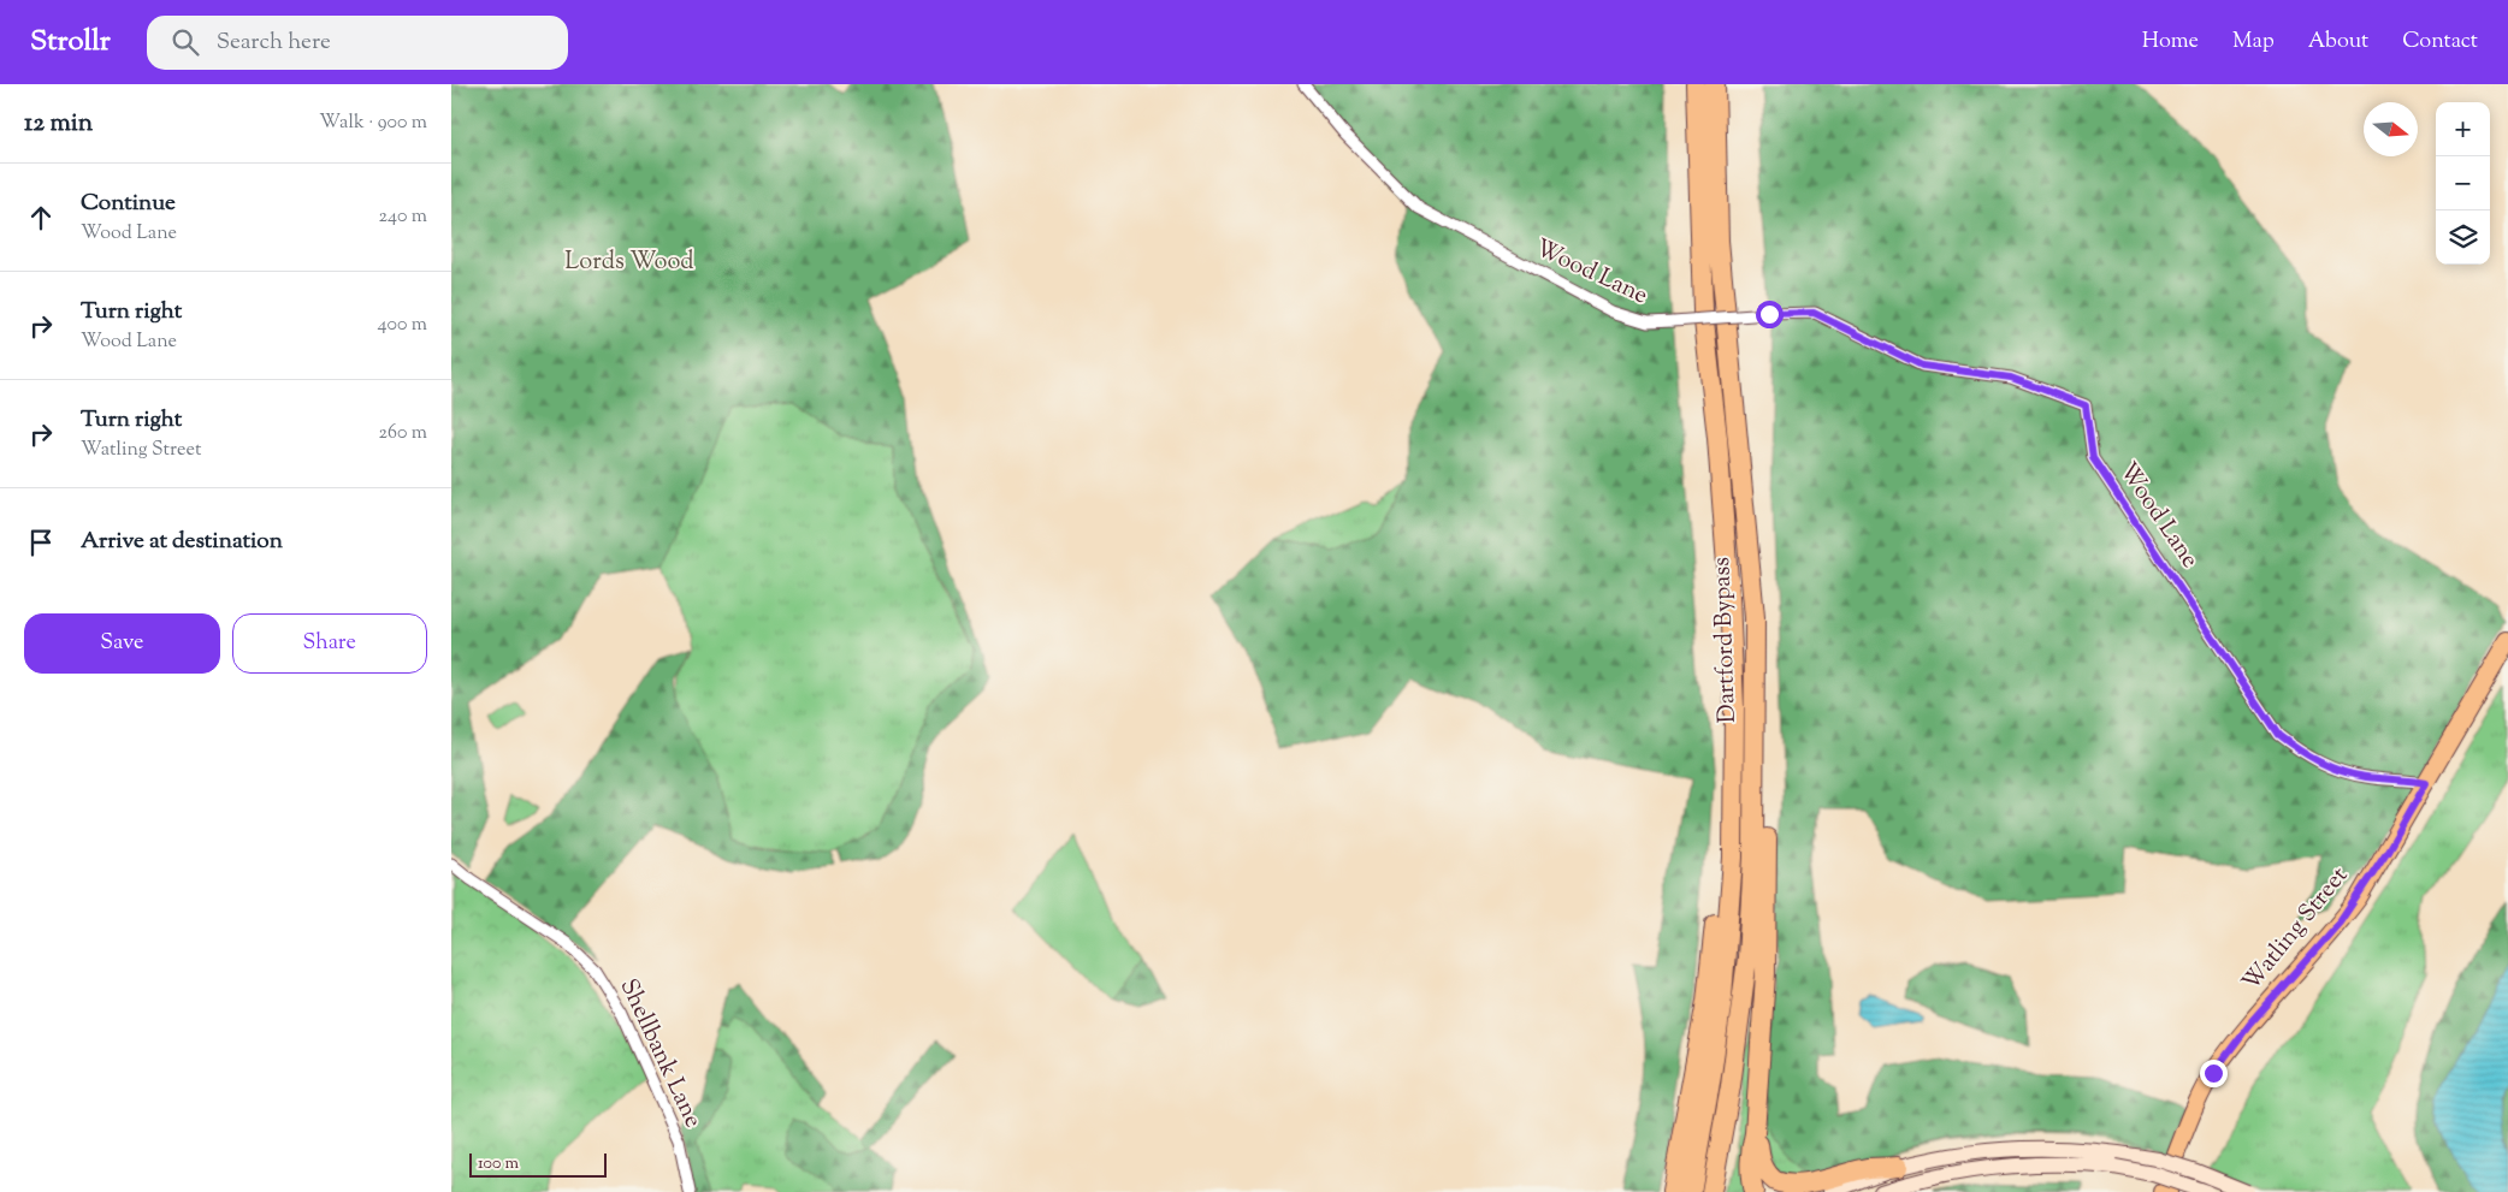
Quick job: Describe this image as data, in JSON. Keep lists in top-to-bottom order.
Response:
{
  "streets": {
    "highway": ["Dartford Bypass"],
    "main road": ["Watling Street"],
    "street": ["Wood Lane", "Shellbank Lane"]
  },
  "crossings": [
    ["Wood Lane", "Watling Street"]
  ],
  "parks": ["Lords Wood"],
  "scale_bar": "100 m",
  "north": "right",
  "page": {
    "header": "Strollr",
    "search": "Search here",
    "nav": [
      "Home",
      "Map",
      "About",
      "Contact"
    ],
    "heading": ["12 min", "Walk · 900 m"],
    "map_buttons": ["+", "−"],
    "list": [
      ["Continue", "Wood Lane", "240 m"],
      ["Turn right", "Wood Lane", "400 m"],
      ["Turn right", "Watling Street", "260 m"],
      "Arrive at destination"
    ],
    "buttons": ["Save", "Share"],
    "scale": "100 m"
  }
}
